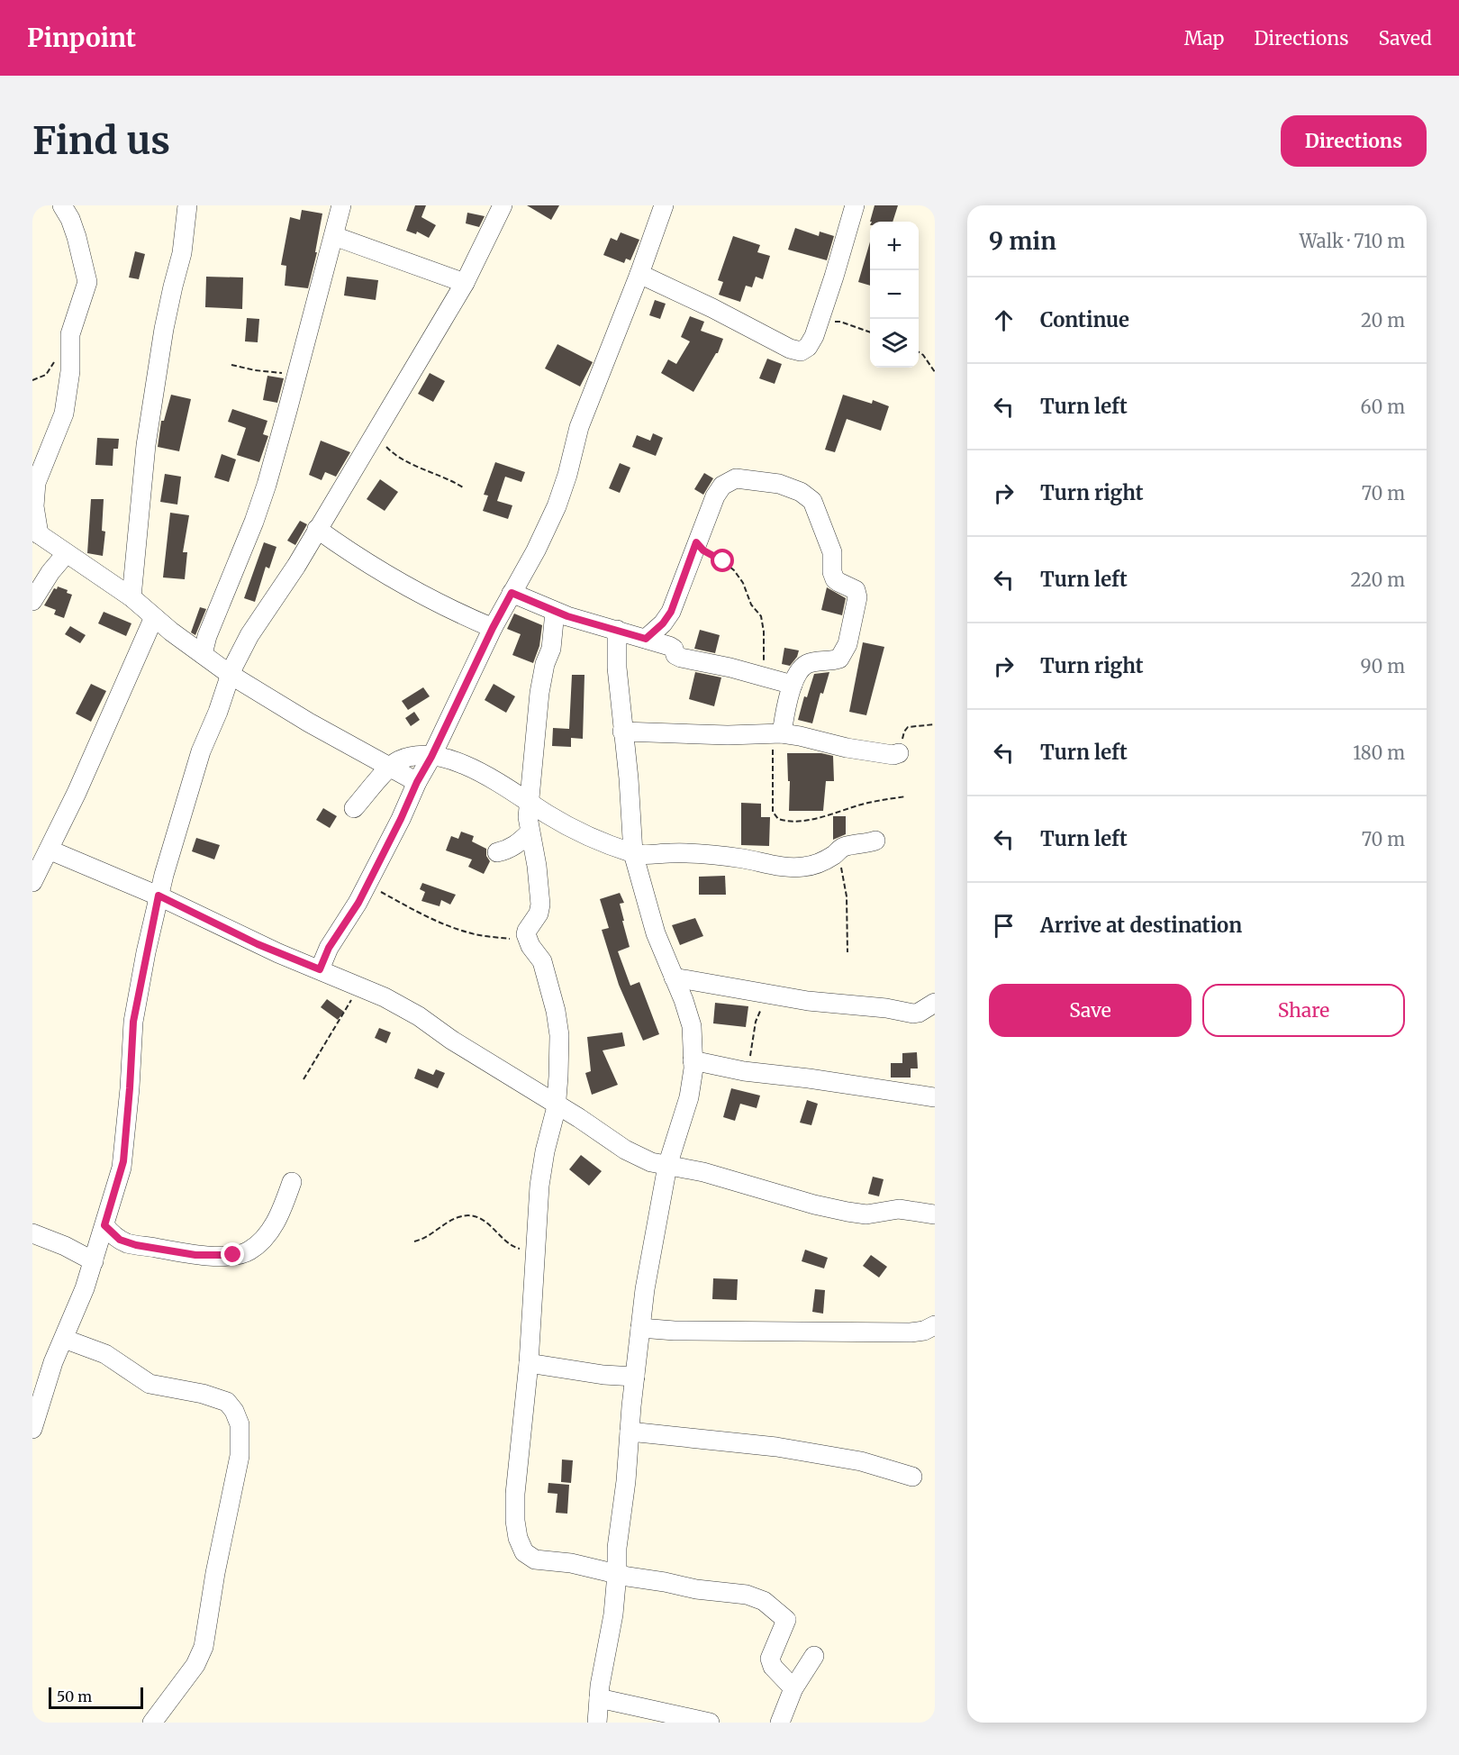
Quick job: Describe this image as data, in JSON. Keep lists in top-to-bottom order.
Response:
{
  "scale_bar": "50 m",
  "page": {
    "header": "Pinpoint",
    "nav": ["Map", "Directions", "Saved"],
    "buttons": [
      "Directions",
      ["Save", "Share"]
    ],
    "title": "Find us",
    "heading": ["9 min", "Walk · 710 m"],
    "map_buttons": ["+", "−"],
    "list": [
      ["Continue", "20 m"],
      ["Turn left", "60 m"],
      ["Turn right", "70 m"],
      ["Turn left", "220 m"],
      ["Turn right", "90 m"],
      ["Turn left", "180 m"],
      ["Turn left", "70 m"],
      "Arrive at destination"
    ],
    "scale": "50 m"
  }
}
